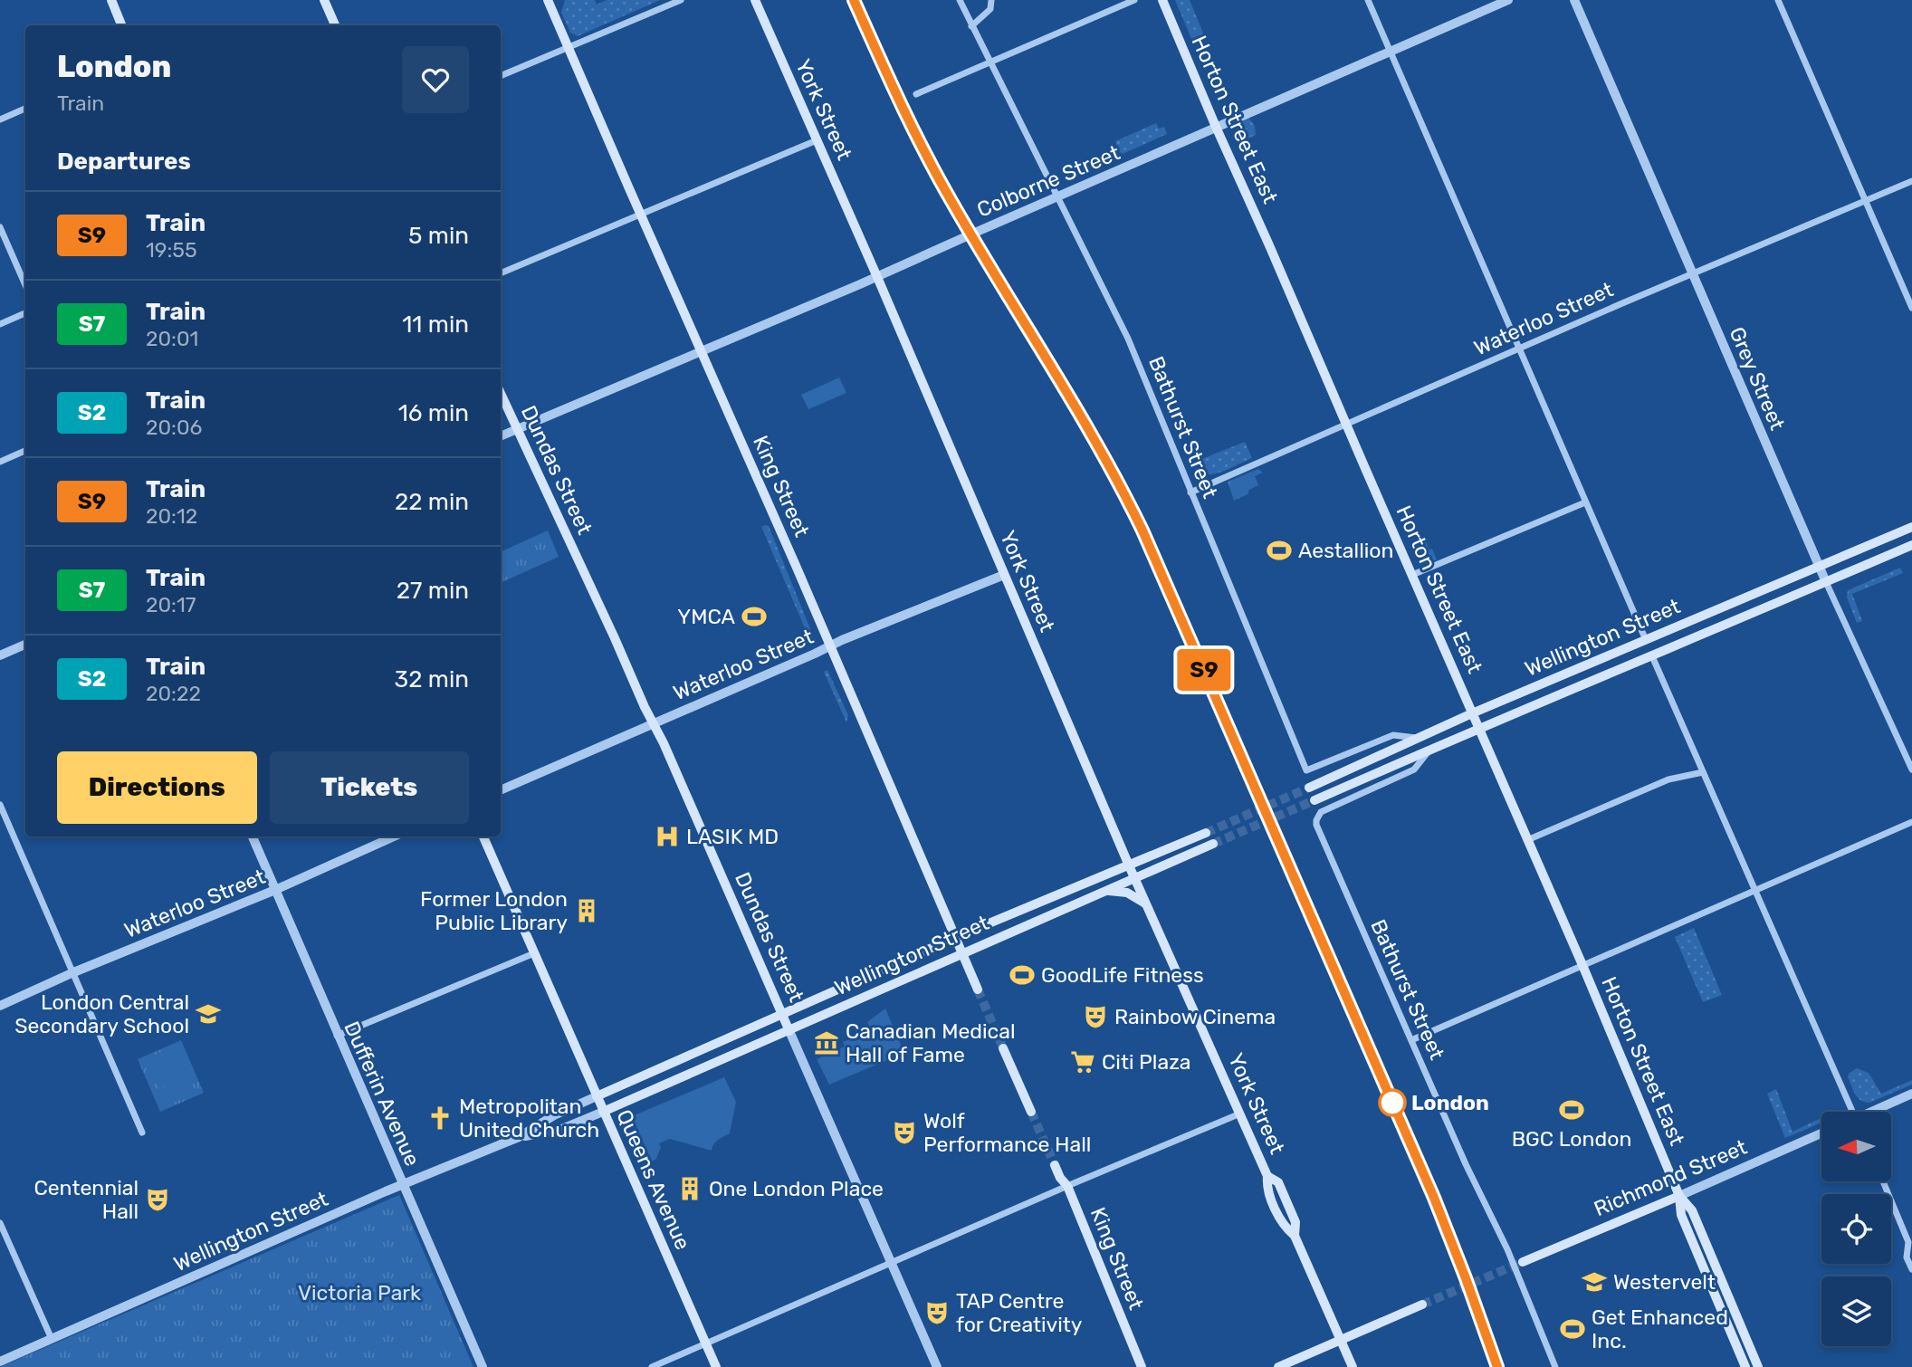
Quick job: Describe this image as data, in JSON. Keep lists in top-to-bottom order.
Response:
{
  "streets": {
    "main road": [
      "York Street",
      "Horton Street East",
      "Dundas Street",
      "King Street",
      "Wellington Street",
      "Richmond Street",
      "Queens Avenue"
    ],
    "street": [
      "Colborne Street",
      "Waterloo Street",
      "Grey Street",
      "Bathurst Street",
      "Dufferin Avenue"
    ]
  },
  "crossings": [
    ["York Street", "Colborne Street"],
    ["York Street", "Waterloo Street"],
    ["York Street", "Wellington Street"],
    ["Horton Street East", "Colborne Street"],
    ["Horton Street East", "Waterloo Street"],
    ["Horton Street East", "Wellington Street"],
    ["Horton Street East", "Richmond Street"],
    ["Colborne Street", "Bathurst Street"],
    ["Colborne Street", "Dundas Street"],
    ["Colborne Street", "King Street"],
    ["Waterloo Street", "Grey Street"],
    ["Waterloo Street", "Bathurst Street"],
    ["Waterloo Street", "Dundas Street"],
    ["Waterloo Street", "King Street"],
    ["Waterloo Street", "Dufferin Avenue"],
    ["Grey Street", "Wellington Street"],
    ["Bathurst Street", "Wellington Street"],
    ["Dundas Street", "Wellington Street"],
    ["King Street", "Wellington Street"],
    ["Wellington Street", "Dufferin Avenue"],
    ["Wellington Street", "Queens Avenue"]
  ],
  "parks": ["Victoria Park"],
  "places": {
    "sports": [
      "Aestallion",
      "YMCA",
      "GoodLife Fitness",
      "BGC London",
      "Get Enhanced Inc."
    ],
    "hospital": ["LASIK MD"],
    "building": ["Former London Public Library", "One London Place"],
    "school or university": ["London Central Secondary School", "Westervelt"],
    "theatre": [
      "Rainbow Cinema",
      "Wolf Performance Hall",
      "Centennial Hall",
      "TAP Centre for Creativity"
    ],
    "museum": ["Canadian Medical Hall of Fame"],
    "supermarket": ["Citi Plaza"],
    "other": ["London"],
    "church": ["Metropolitan United Church"]
  },
  "north": "left",
  "page": {
    "on_map": "S9",
    "heading": [
      ["London", "Train"],
      "Departures"
    ],
    "list": [
      {
        "mark": "S9",
        "name": "Train",
        "note": "19:55",
        "value": "5 min"
      },
      {
        "mark": "S7",
        "name": "Train",
        "note": "20:01",
        "value": "11 min"
      },
      {
        "mark": "S2",
        "name": "Train",
        "note": "20:06",
        "value": "16 min"
      },
      {
        "mark": "S9",
        "name": "Train",
        "note": "20:12",
        "value": "22 min"
      },
      {
        "mark": "S7",
        "name": "Train",
        "note": "20:17",
        "value": "27 min"
      },
      {
        "mark": "S2",
        "name": "Train",
        "note": "20:22",
        "value": "32 min"
      }
    ],
    "buttons": ["Directions", "Tickets"]
  }
}
